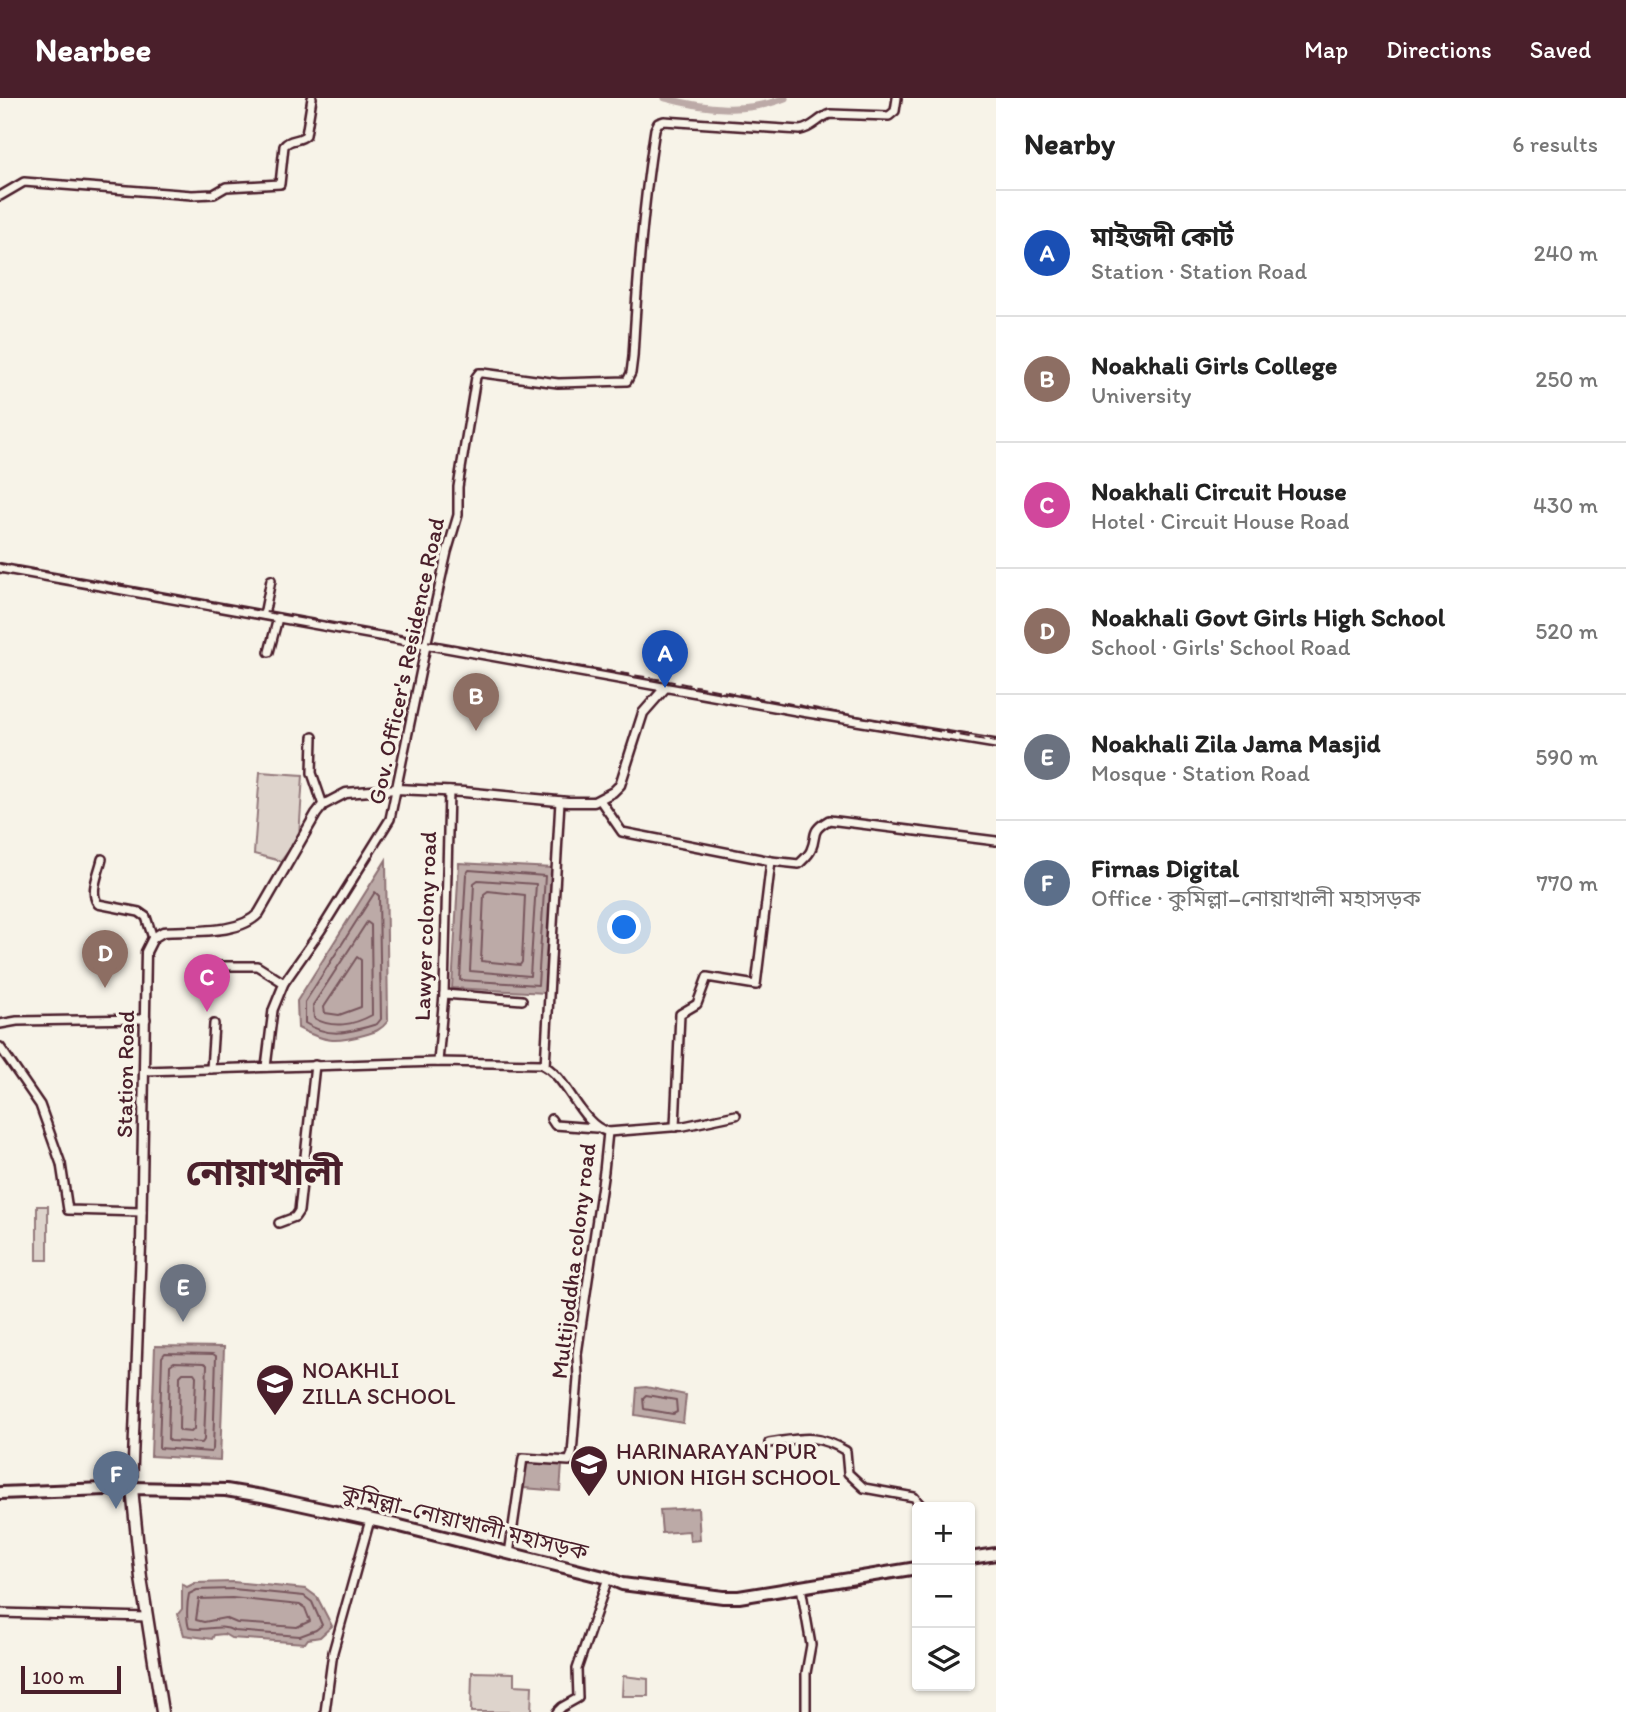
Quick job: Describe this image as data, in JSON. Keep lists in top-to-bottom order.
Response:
{
  "streets": {
    "highway": ["কুমিল্লা–নোয়াখালী মহাসড়ক"],
    "street": [
      "Gov. Officer's Residence Road",
      "Lawyer colony road",
      "Station Road",
      "Multijoddha colony road"
    ]
  },
  "crossings": [
    ["Station Road", "কুমিল্লা–নোয়াখালী মহাসড়ক"],
    ["Multijoddha colony road", "কুমিল্লা–নোয়াখালী মহাসড়ক"]
  ],
  "districts": ["নোয়াখালী"],
  "places": {
    "school or university": ["NOAKHLI ZILLA SCHOOL", "HARINARAYAN PUR UNION HIGH SCHOOL"]
  },
  "scale_bar": "100 m",
  "page": {
    "header": "Nearbee",
    "nav": ["Map", "Directions", "Saved"],
    "heading": ["Nearby", "6 results"],
    "list": [
      {
        "mark": "A",
        "name": "মাইজদী কোর্ট",
        "note": "Station · Station Road",
        "value": "240 m"
      },
      {
        "mark": "B",
        "name": "Noakhali Girls College",
        "note": "University",
        "value": "250 m"
      },
      {
        "mark": "C",
        "name": "Noakhali Circuit House",
        "note": "Hotel · Circuit House Road",
        "value": "430 m"
      },
      {
        "mark": "D",
        "name": "Noakhali Govt Girls High School",
        "note": "School · Girls' School Road",
        "value": "520 m"
      },
      {
        "mark": "E",
        "name": "Noakhali Zila Jama Masjid",
        "note": "Mosque · Station Road",
        "value": "590 m"
      },
      {
        "mark": "F",
        "name": "Firnas Digital",
        "note": "Office · কুমিল্লা–নোয়াখালী মহাসড়ক",
        "value": "770 m"
      }
    ],
    "pins": [
      "A",
      "B",
      "D",
      "C",
      "E",
      "F"
    ],
    "map_buttons": ["+", "−"],
    "scale": "100 m"
  }
}
